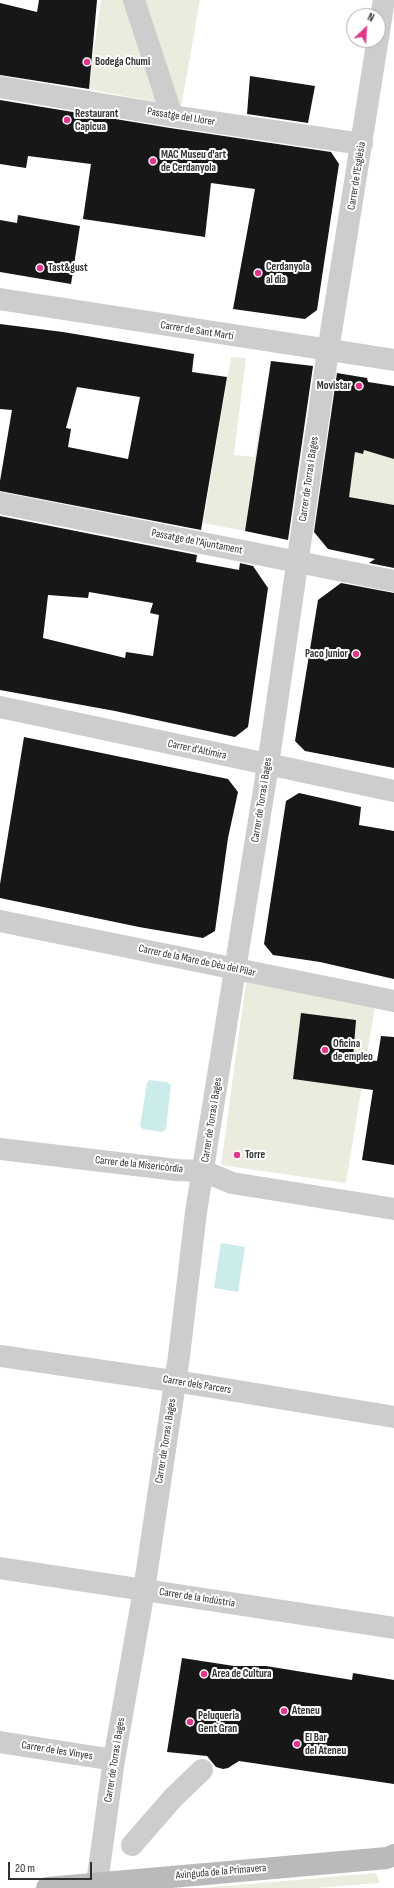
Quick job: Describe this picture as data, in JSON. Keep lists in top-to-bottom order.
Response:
{
  "streets": {
    "street": [
      "Passatge del Llorer",
      "Carrer de l'Església",
      "Carrer de Sant Martí",
      "Carrer de Torras i Bages",
      "Passatge de l'Ajuntament",
      "Carrer d'Altimira",
      "Carrer de la Mare de Déu del Pilar",
      "Carrer de la Misericòrdia",
      "Carrer dels Parcers",
      "Carrer de la Indústria",
      "Carrer de les Vinyes",
      "Avinguda de la Primavera"
    ]
  },
  "crossings": [
    ["Passatge del Llorer", "Carrer de l'Església"],
    ["Carrer de l'Església", "Carrer de Sant Martí"],
    ["Carrer de l'Església", "Carrer de Torras i Bages"],
    ["Carrer de Sant Martí", "Carrer de Torras i Bages"],
    ["Carrer de Torras i Bages", "Passatge de l'Ajuntament"],
    ["Carrer de Torras i Bages", "Carrer d'Altimira"],
    ["Carrer de Torras i Bages", "Carrer de la Mare de Déu del Pilar"],
    ["Carrer de Torras i Bages", "Carrer de la Misericòrdia"],
    ["Carrer de Torras i Bages", "Carrer dels Parcers"],
    ["Carrer de Torras i Bages", "Carrer de la Indústria"],
    ["Carrer de Torras i Bages", "Carrer de les Vinyes"],
    ["Carrer de Torras i Bages", "Avinguda de la Primavera"]
  ],
  "places": [
    "Bodega Chumi",
    "Restaurant Capicua",
    "MAC Museu d'art de Cerdanyola",
    "Tast&gust",
    "Cerdanyola al dia",
    "Movistar",
    "Paco Junior",
    "Oficina de empleo",
    "Torre",
    "Area de Cultura",
    "Ateneu",
    "Peluqueria Gent Gran",
    "El Bar del Ateneu"
  ],
  "scale_bar": "20 m",
  "north": "top right"
}
